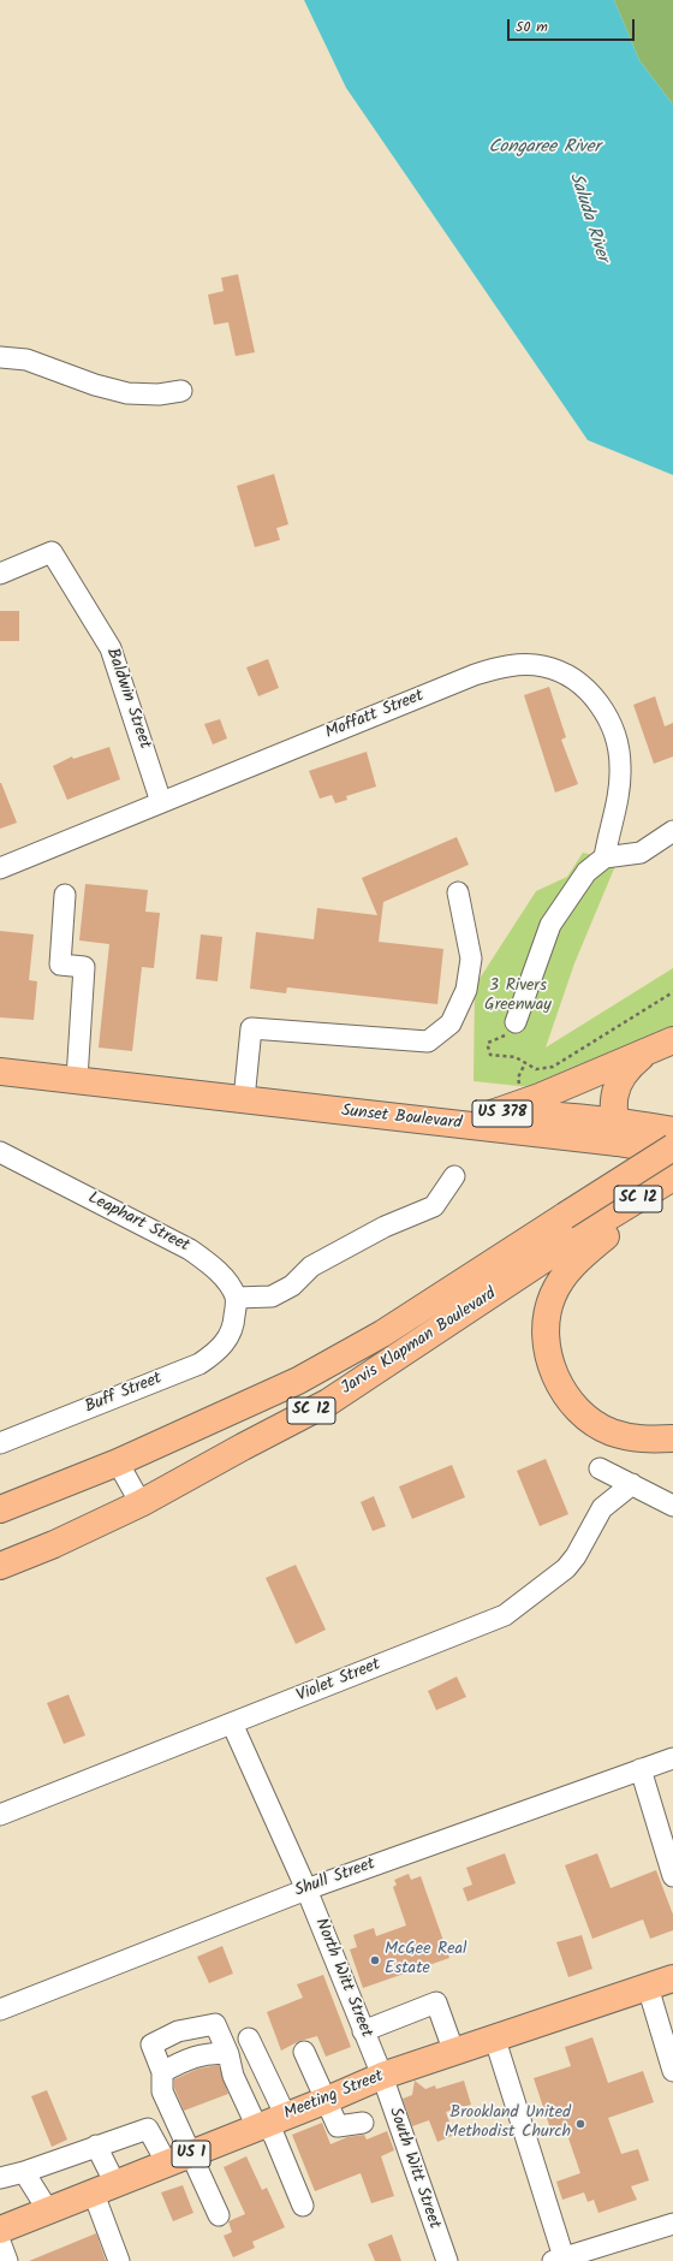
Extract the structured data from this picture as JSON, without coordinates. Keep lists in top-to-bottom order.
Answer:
{
  "streets": {
    "main road": [
      "US 378",
      "Sunset Boulevard",
      "SC 12",
      "Jarvis Klapman Boulevard",
      "Meeting Street",
      "US 1"
    ],
    "street": [
      "Baldwin Street",
      "Moffatt Street",
      "Leaphart Street",
      "Buff Street",
      "Violet Street",
      "Shull Street",
      "North Witt Street",
      "South Witt Street"
    ]
  },
  "crossings": [
    ["Baldwin Street", "Moffatt Street"],
    ["Leaphart Street", "Buff Street"],
    ["Violet Street", "North Witt Street"],
    ["Shull Street", "North Witt Street"],
    ["North Witt Street", "Meeting Street"],
    ["North Witt Street", "South Witt Street"],
    ["Meeting Street", "South Witt Street"]
  ],
  "water": ["Congaree River", "Saluda River"],
  "parks": ["3 Rivers Greenway"],
  "places": ["McGee Real Estate", "Brookland United Methodist Church"],
  "scale_bar": "50 m"
}
